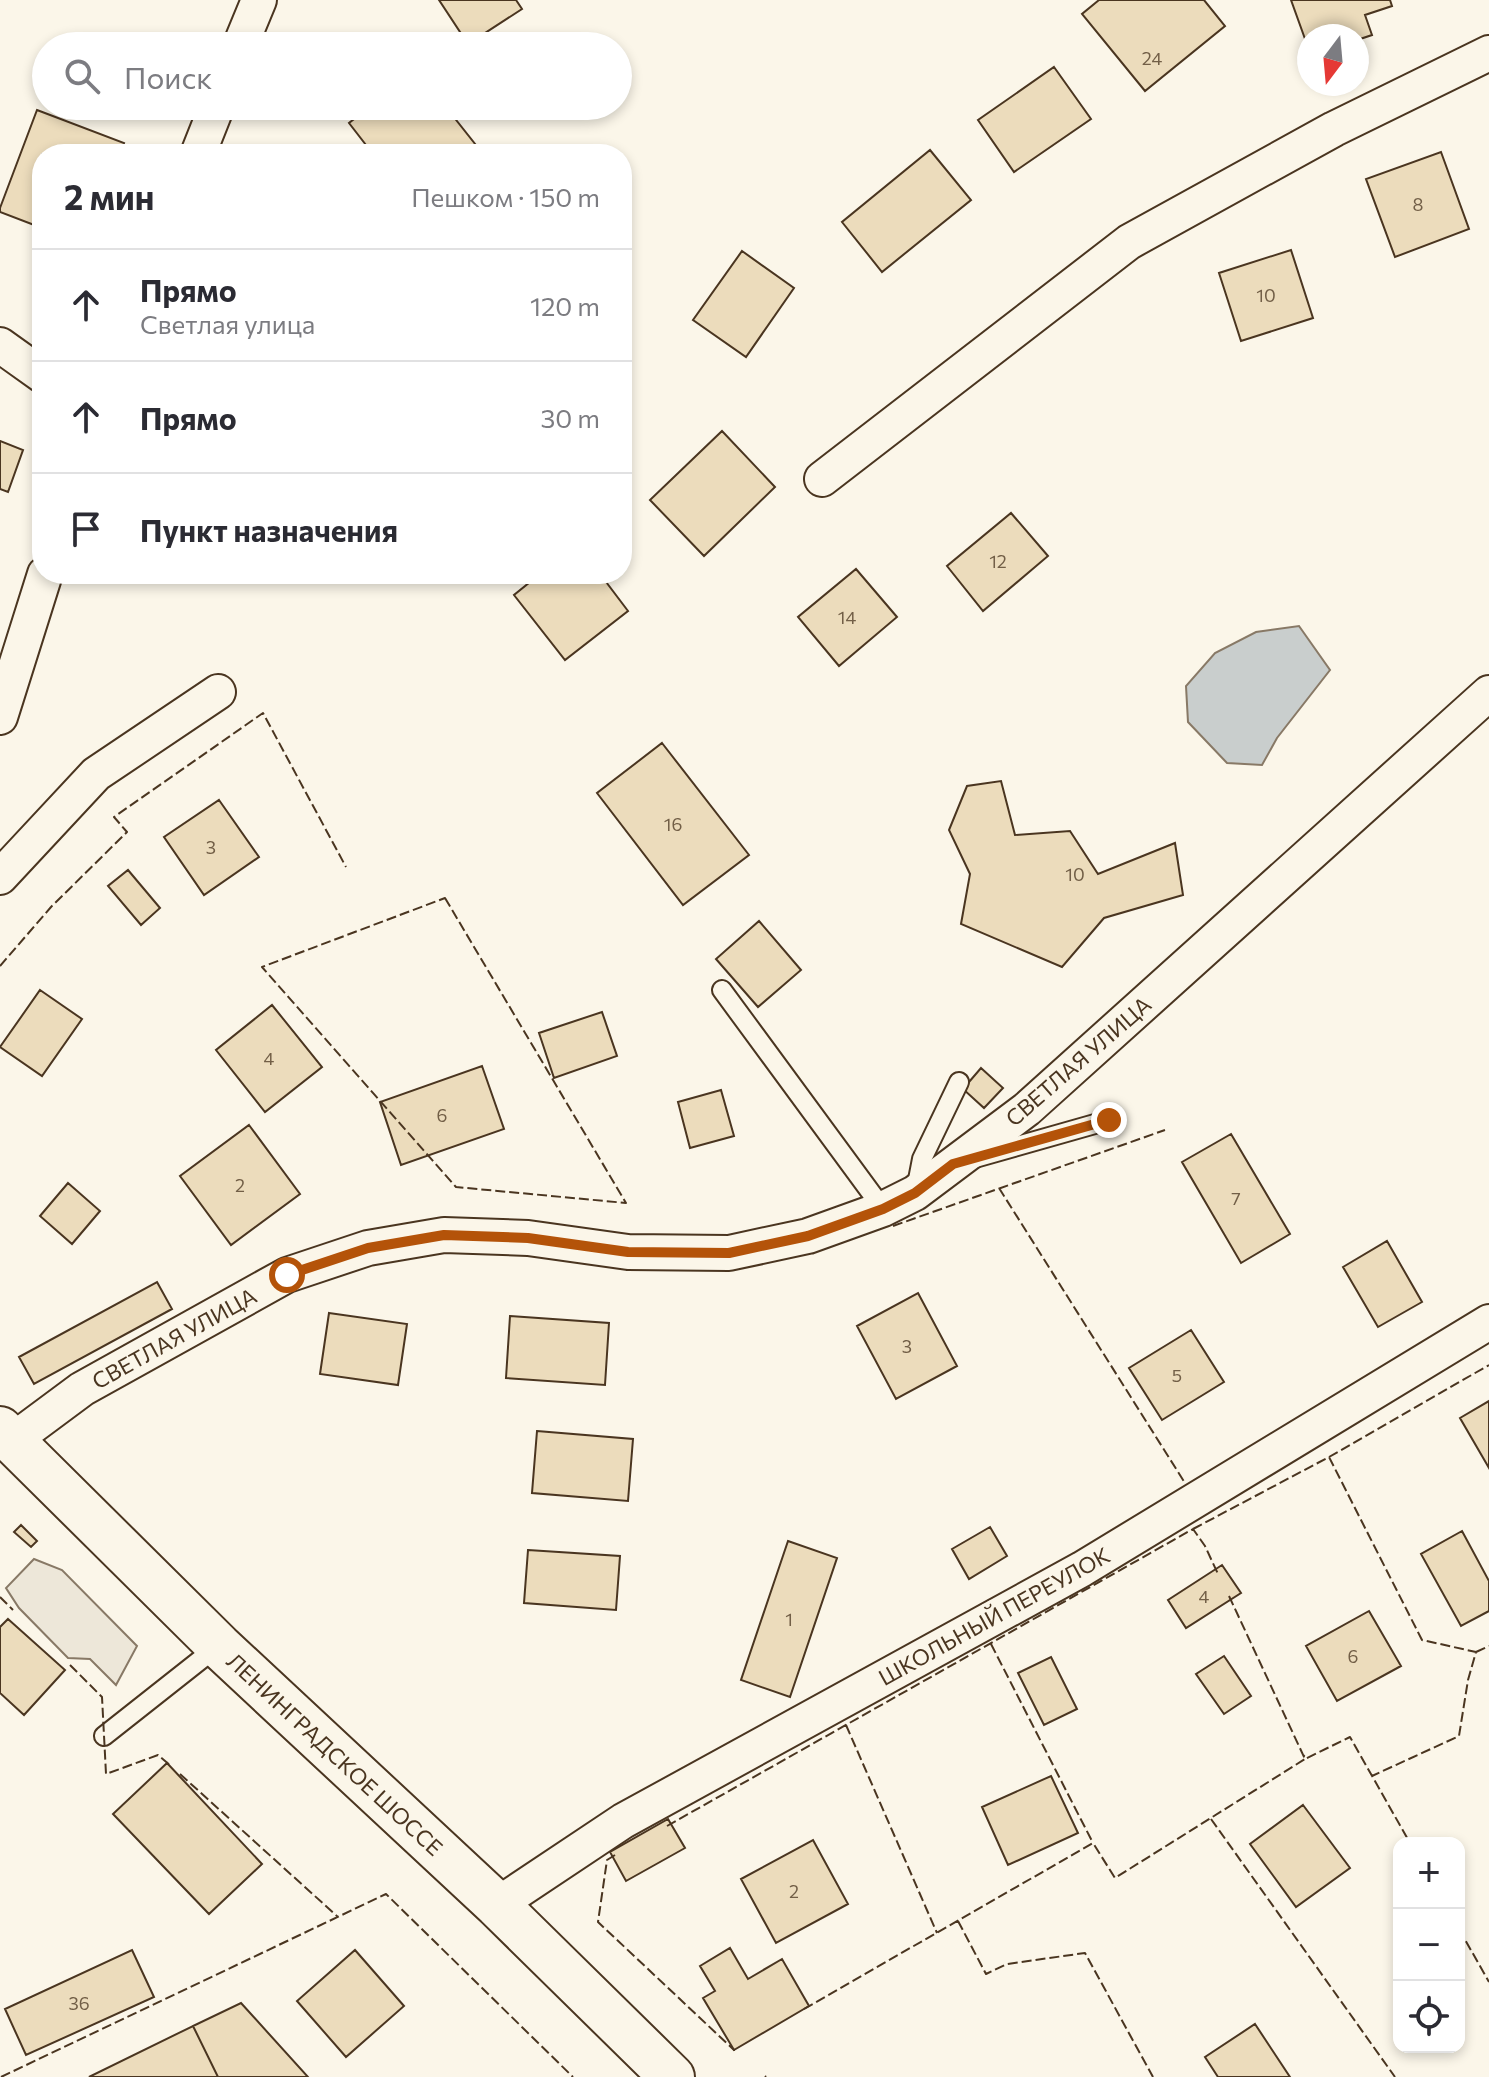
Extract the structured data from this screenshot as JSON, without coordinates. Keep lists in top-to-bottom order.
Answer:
{
  "streets": {
    "main road": ["ЛЕНИНГРАДСКОЕ ШОССЕ"],
    "street": ["СВЕТЛАЯ УЛИЦА", "ШКОЛЬНЫЙ ПЕРЕУЛОК"]
  },
  "crossings": [
    ["СВЕТЛАЯ УЛИЦА", "ЛЕНИНГРАДСКОЕ ШОССЕ"],
    ["ШКОЛЬНЫЙ ПЕРЕУЛОК", "ЛЕНИНГРАДСКОЕ ШОССЕ"]
  ],
  "house_numbers": [
    "24",
    "8",
    "10",
    "12",
    "14",
    "16",
    "3",
    "10",
    "4",
    "6",
    "2",
    "7",
    "3",
    "5",
    "4",
    "1",
    "6",
    "2",
    "36"
  ],
  "north": "bottom",
  "page": {
    "search": "Поиск",
    "heading": ["2 мин", "Пешком · 150 m"],
    "list": [
      ["Прямо", "Светлая улица", "120 m"],
      ["Прямо", "30 m"],
      "Пункт назначения"
    ],
    "map_buttons": ["+", "−"]
  }
}
